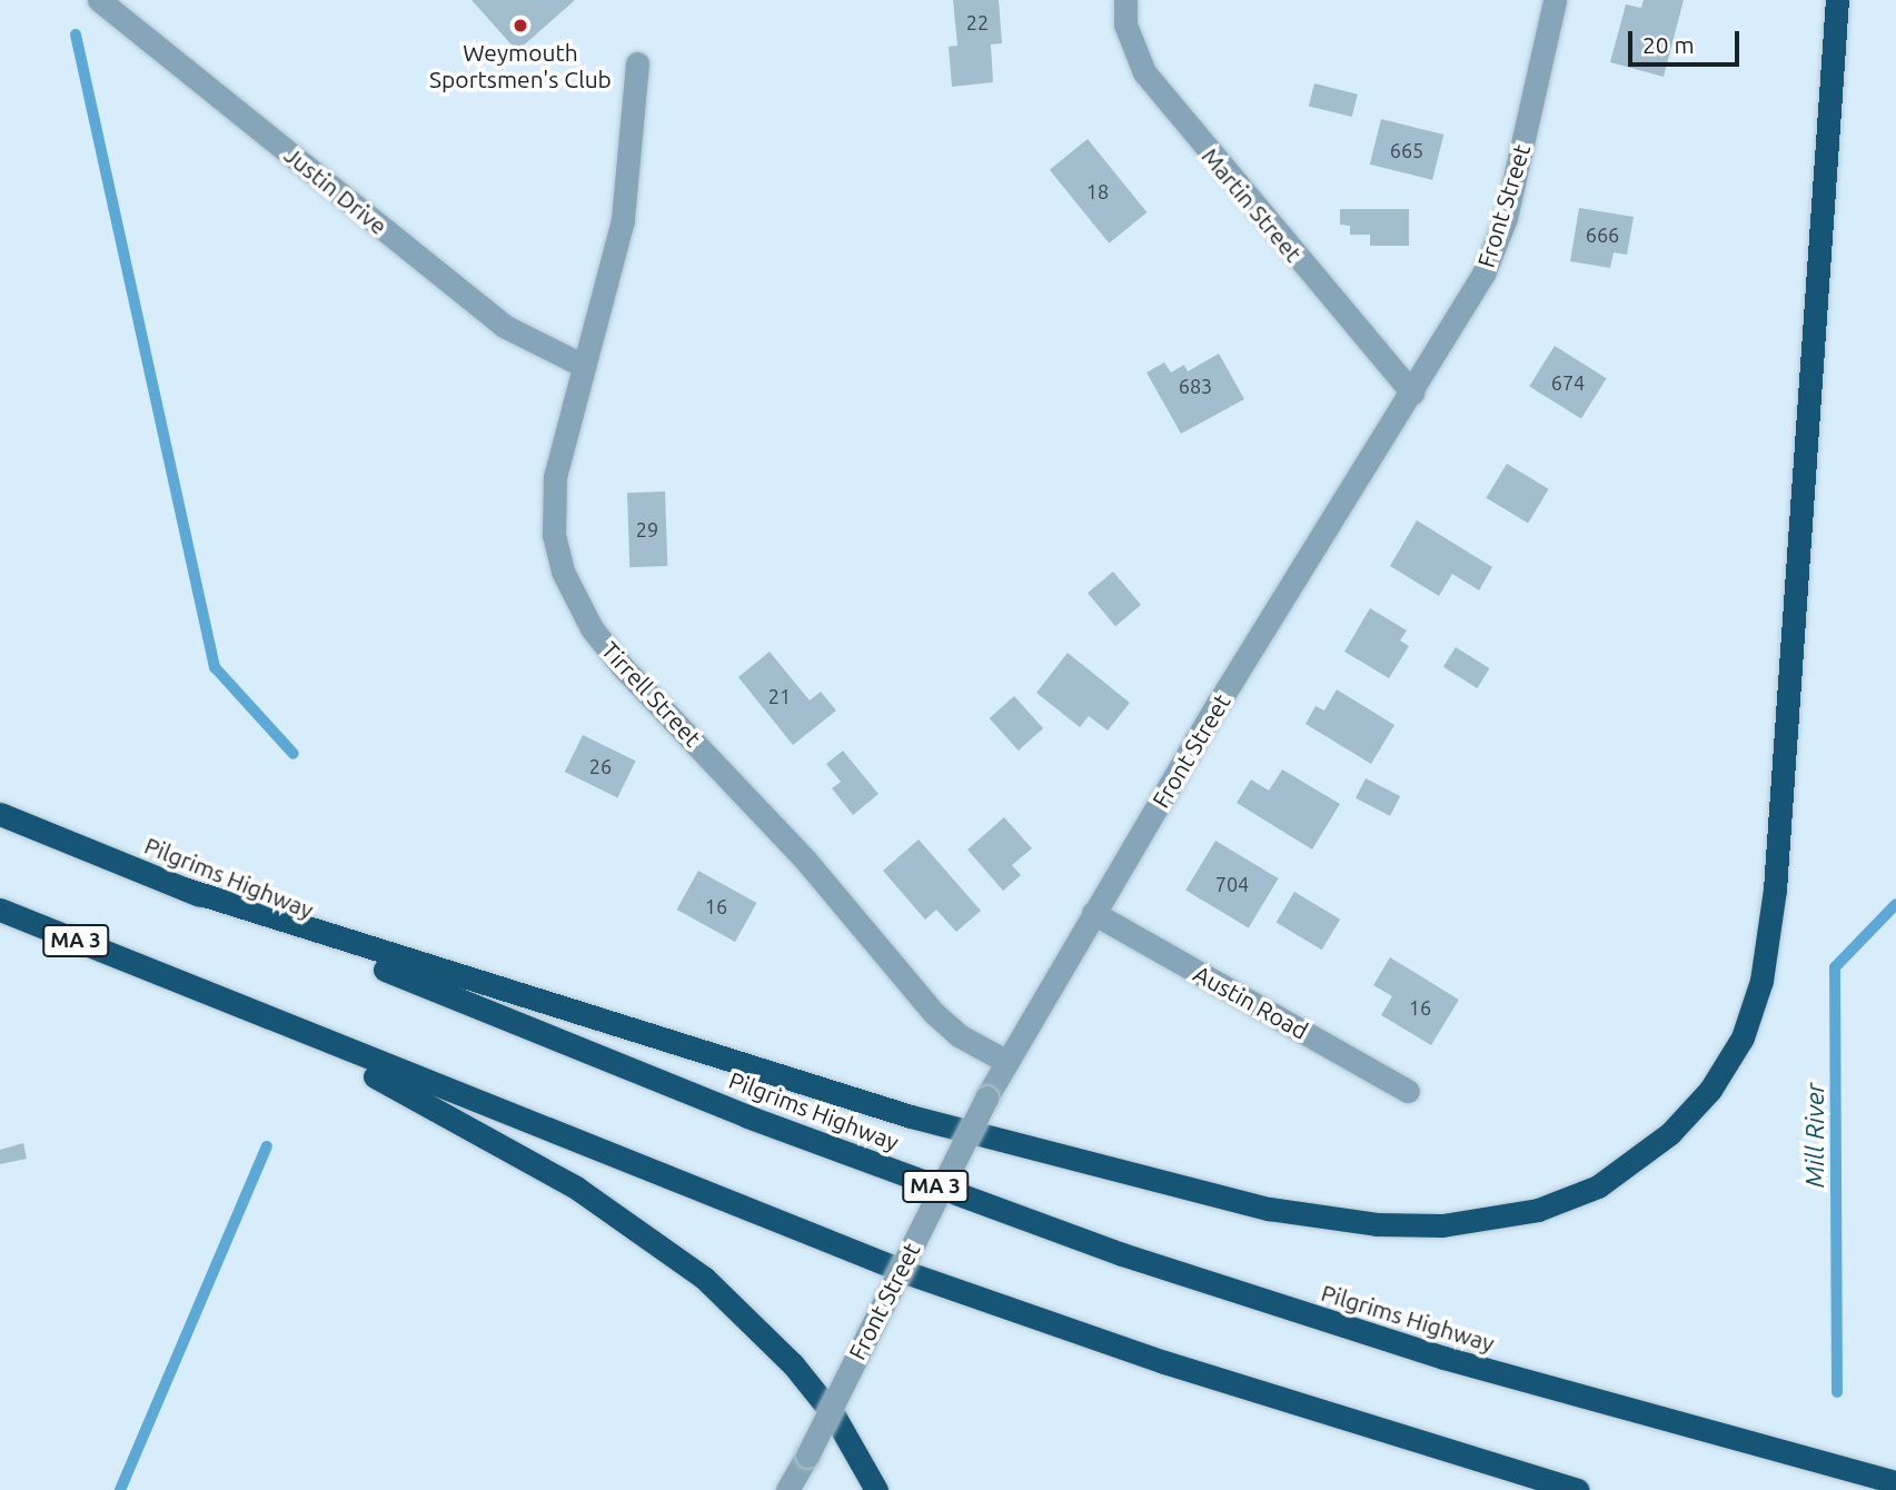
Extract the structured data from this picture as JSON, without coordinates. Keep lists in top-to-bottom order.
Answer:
{
  "streets": {
    "highway": ["Pilgrims Highway", "MA 3"],
    "street": [
      "Justin Drive",
      "Martin Street",
      "Front Street",
      "Tirrell Street",
      "Austin Road"
    ]
  },
  "crossings": [
    ["Justin Drive", "Tirrell Street"],
    ["Martin Street", "Front Street"],
    ["Front Street", "Tirrell Street"],
    ["Front Street", "Austin Road"]
  ],
  "water": ["Mill River"],
  "places": ["Weymouth Sportsmen's Club"],
  "house_numbers": [
    "22",
    "665",
    "18",
    "666",
    "674",
    "683",
    "29",
    "21",
    "26",
    "704",
    "16",
    "16"
  ],
  "scale_bar": "20 m"
}
